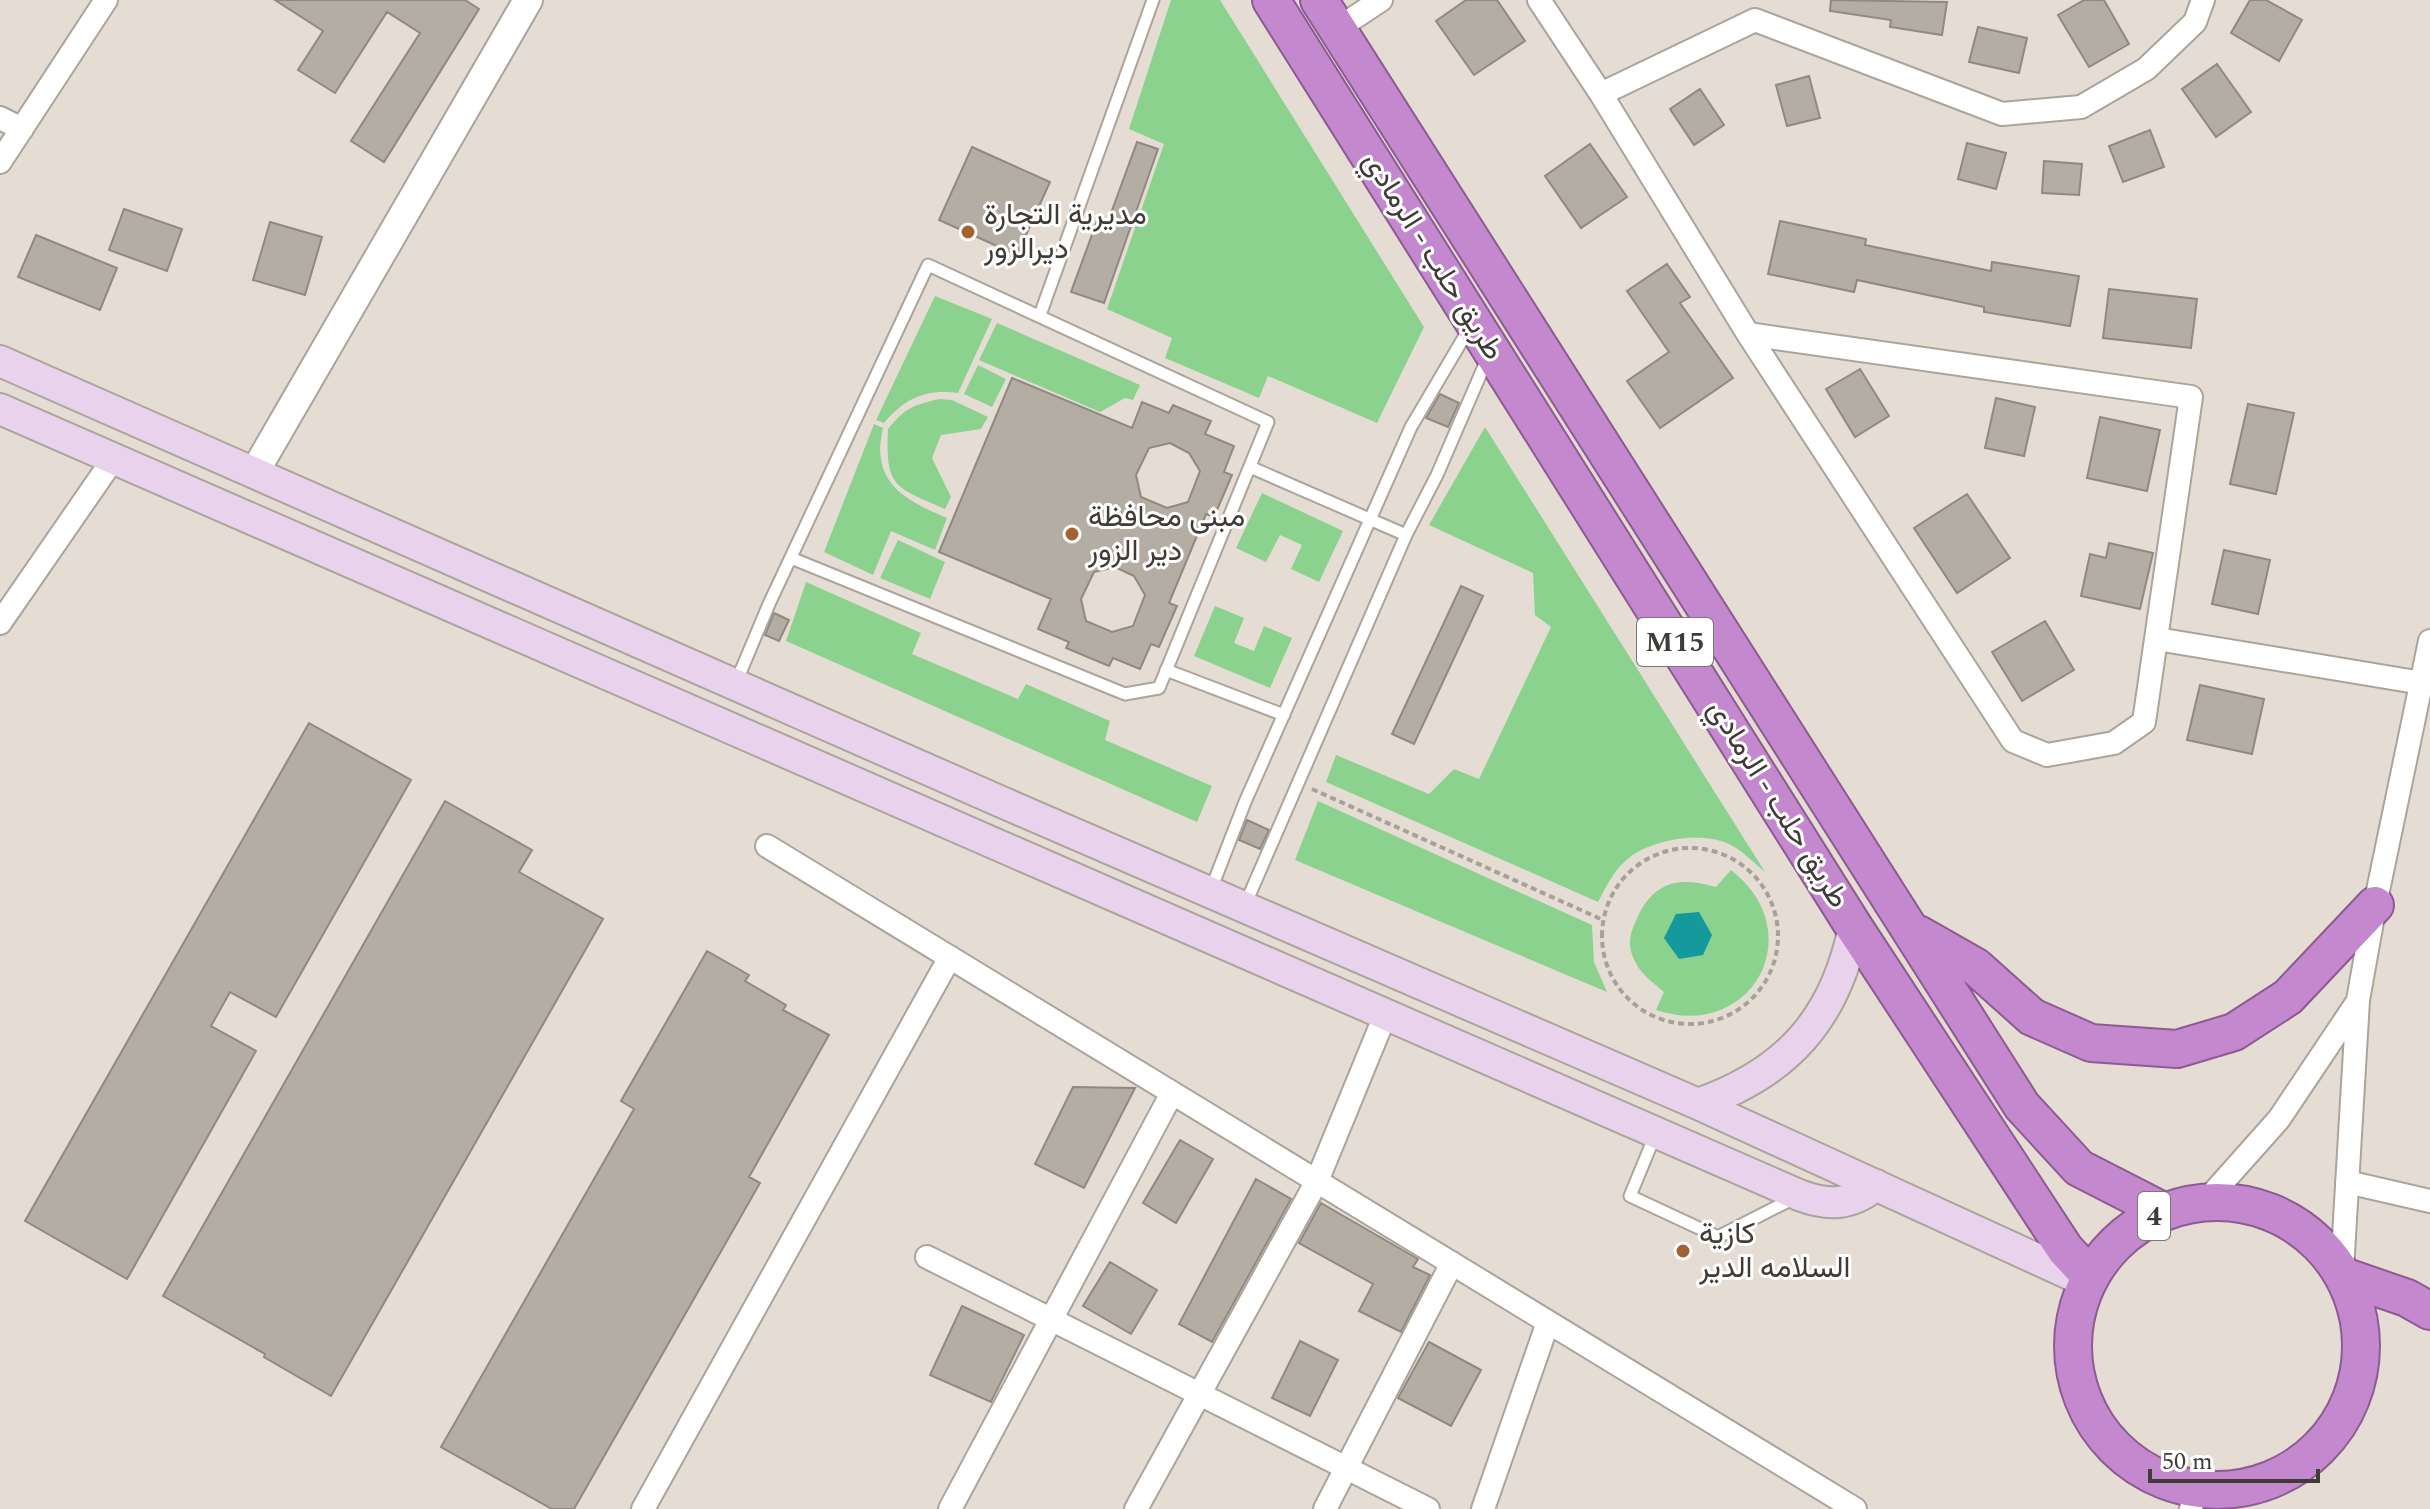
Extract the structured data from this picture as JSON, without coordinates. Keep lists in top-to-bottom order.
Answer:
{
  "streets": {
    "highway": ["طريق حلب - الرمادي", "M15", "4"]
  },
  "crossings": [
    ["طريق حلب - الرمادي", "4"]
  ],
  "places": ["مديرية التجارة ديرالزور", "مبنى محافظة دير الزور", "كازية السلامه الدير"],
  "scale_bar": "50 m"
}
